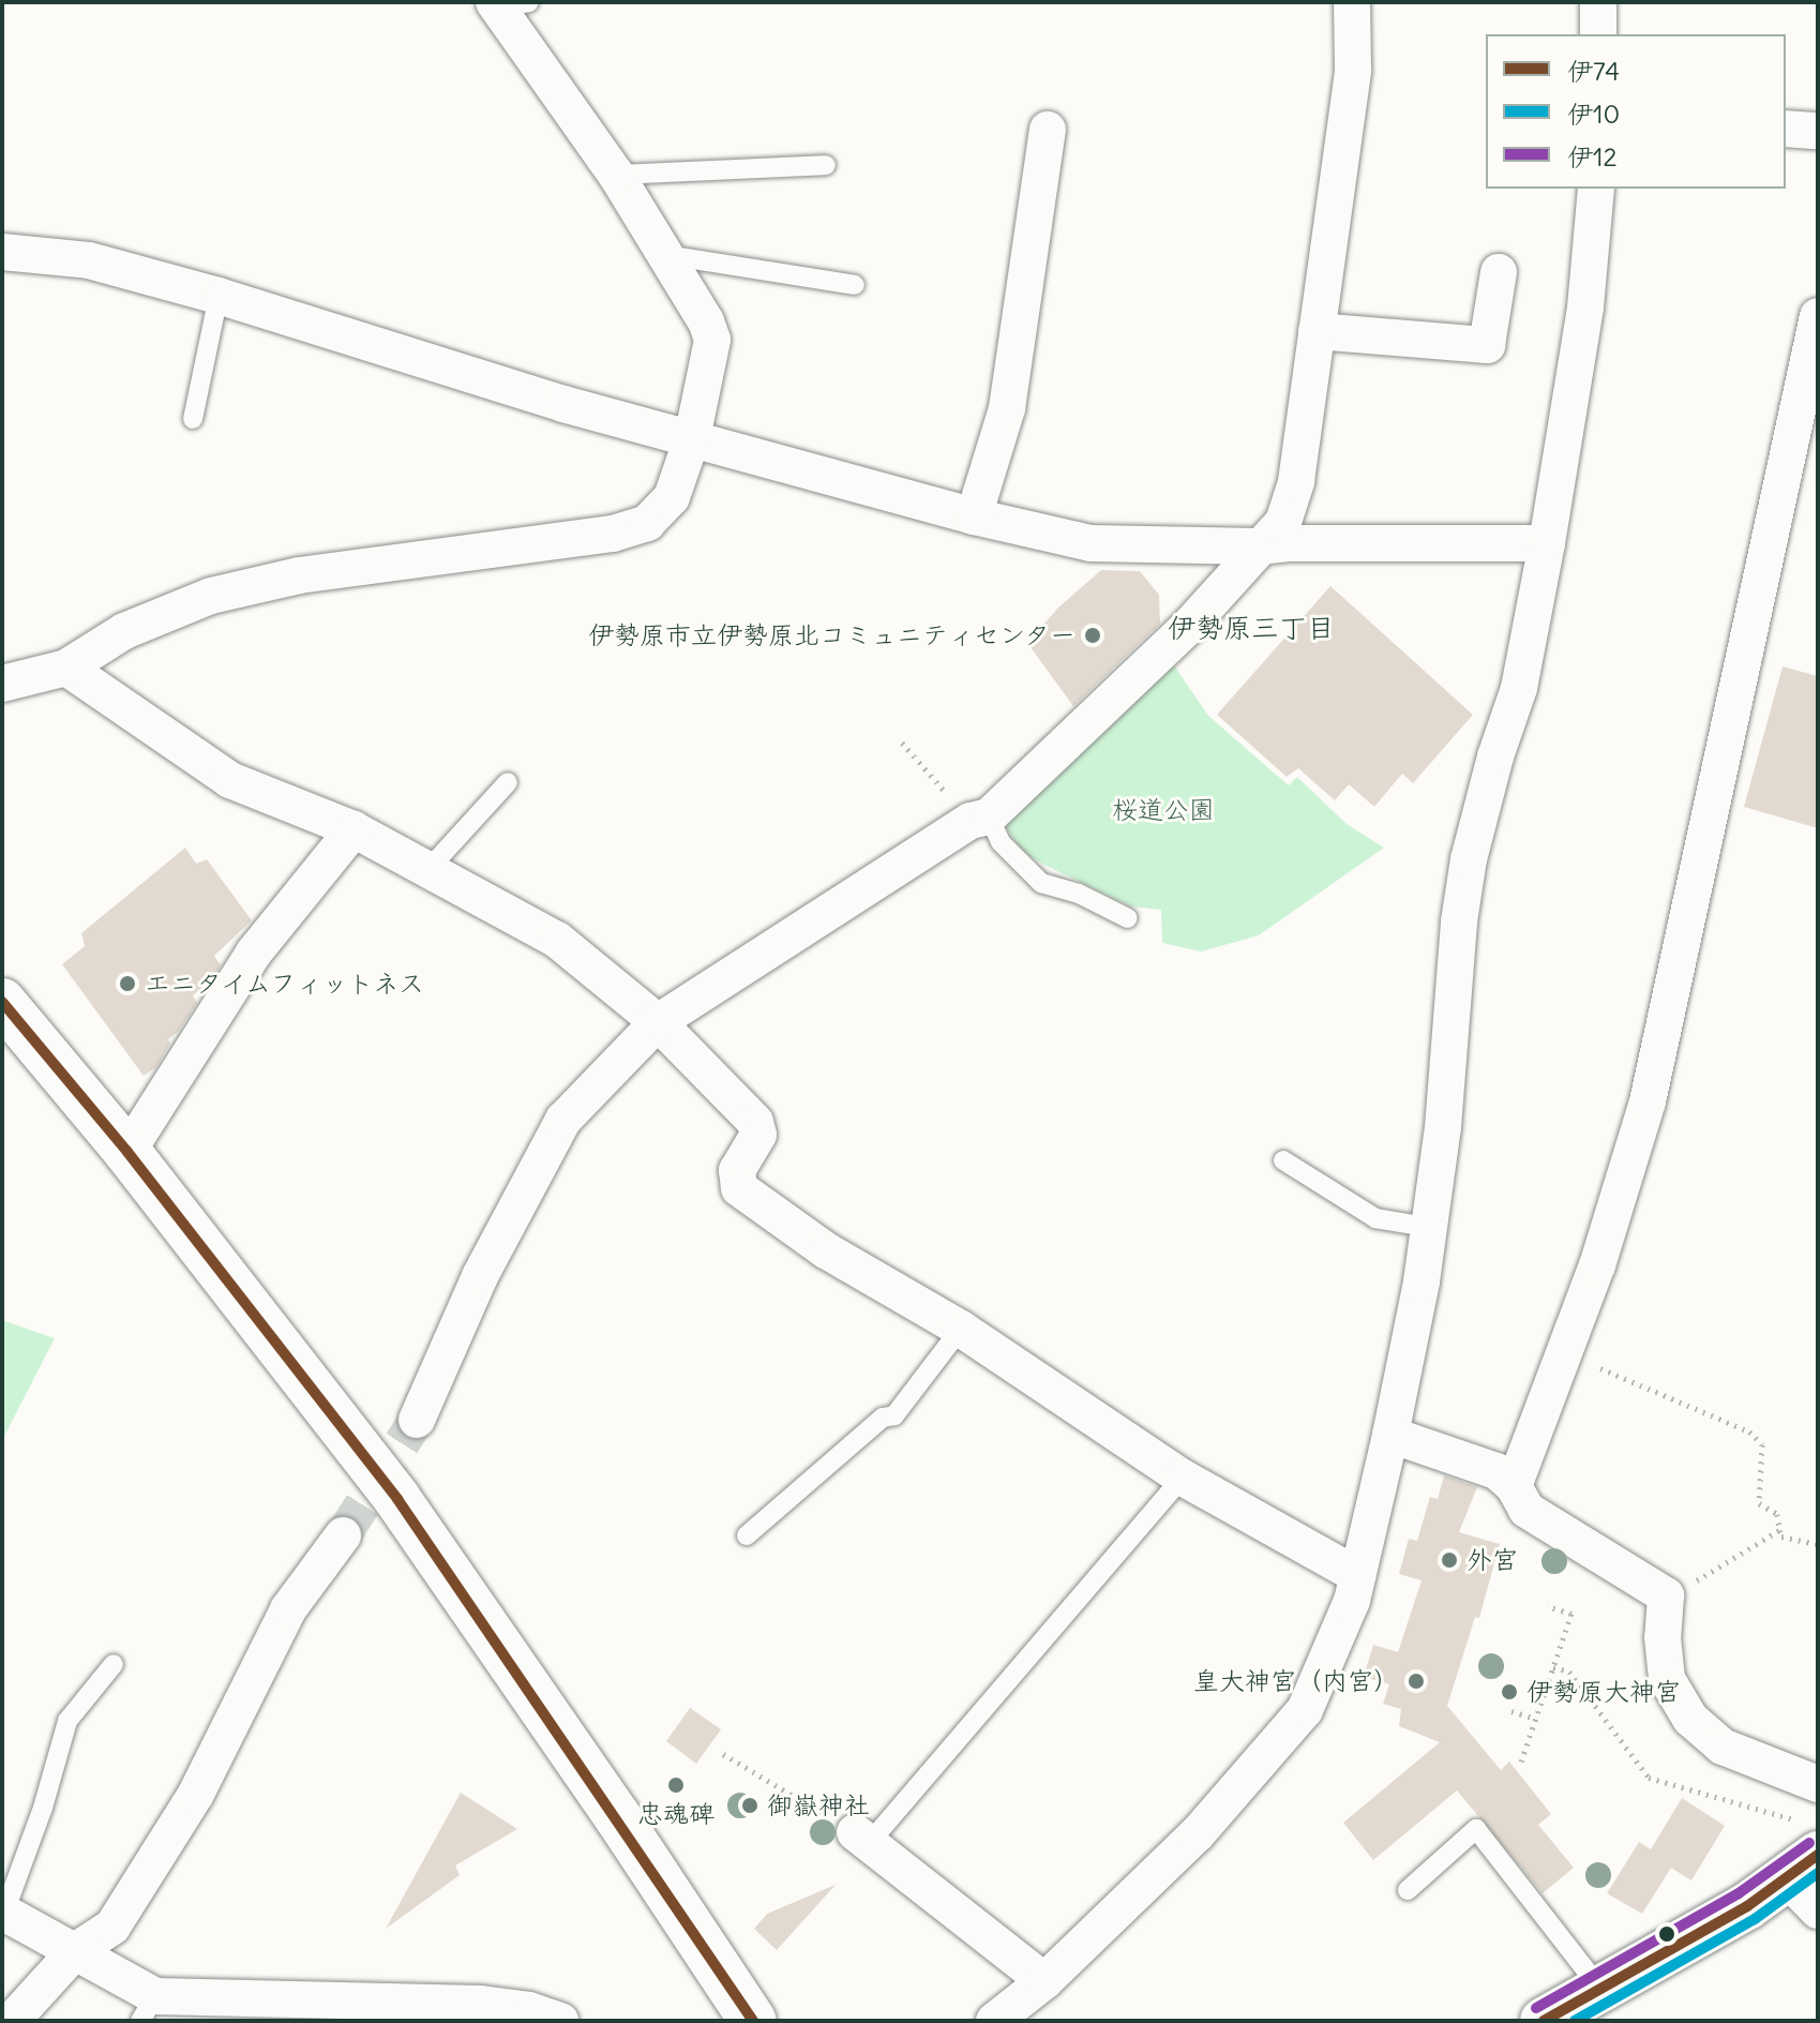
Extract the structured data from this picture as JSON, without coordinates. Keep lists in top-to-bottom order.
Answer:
{
  "districts": ["伊勢原三丁目"],
  "parks": ["桜道公園"],
  "places": [
    "伊勢原市立伊勢原北コミュニティセンター",
    "エニタイムフィットネス",
    "外宮",
    "皇大神宮（内宮）",
    "伊勢原大神宮",
    "忠魂碑",
    "御嶽神社"
  ],
  "lines": ["transit line 伊74", "transit line 伊12", "transit line 伊10"],
  "legend": ["伊74", "伊10", "伊12"]
}
